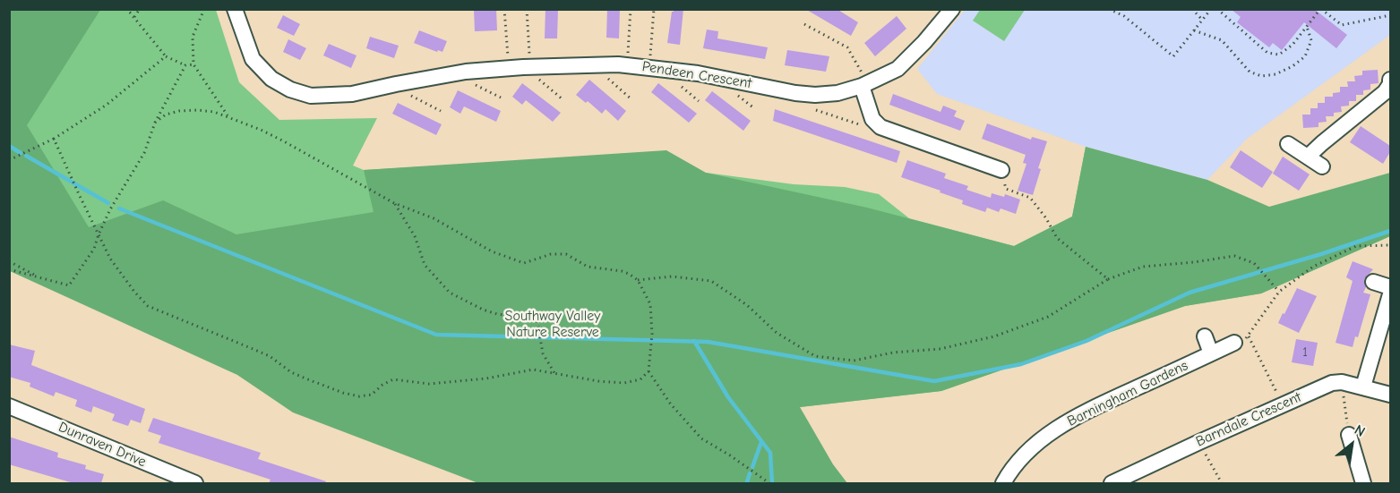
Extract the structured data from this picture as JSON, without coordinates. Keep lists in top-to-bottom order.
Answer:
{
  "streets": {
    "street": [
      "Pendeen Crescent",
      "Barningham Gardens",
      "Barndale Crescent",
      "Dunraven Drive"
    ]
  },
  "parks": ["Southway Valley Nature Reserve"],
  "house_numbers": ["1"],
  "north": "top right"
}
